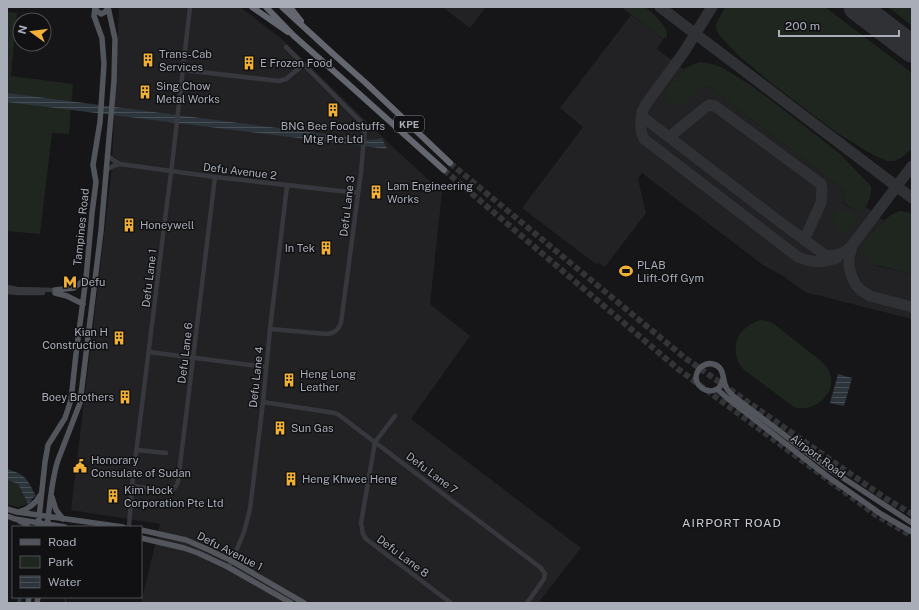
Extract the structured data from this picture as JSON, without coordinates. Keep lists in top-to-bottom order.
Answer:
{
  "streets": {
    "highway": ["KPE"],
    "main road": ["Tampines Road", "Airport Road", "Defu Avenue 1"],
    "street": [
      "Defu Avenue 2",
      "Defu Lane 3",
      "Defu Lane 1",
      "Defu Lane 6",
      "Defu Lane 4",
      "Defu Lane 7",
      "Defu Lane 8"
    ]
  },
  "crossings": [
    ["Defu Avenue 2", "Defu Lane 3"],
    ["Defu Avenue 2", "Tampines Road"],
    ["Defu Avenue 2", "Defu Lane 1"],
    ["Defu Avenue 2", "Defu Lane 6"],
    ["Defu Avenue 2", "Defu Lane 4"],
    ["Defu Lane 3", "Defu Lane 4"],
    ["Defu Lane 1", "Defu Lane 6"],
    ["Defu Lane 4", "Defu Lane 7"],
    ["Defu Lane 4", "Defu Avenue 1"],
    ["Defu Lane 7", "Defu Lane 8"]
  ],
  "districts": ["AIRPORT ROAD"],
  "places": {
    "building": [
      "Trans-Cab Services",
      "E Frozen Food",
      "Sing Chow Metal Works",
      "BNG Bee Foodstuffs Mtg Pte Ltd",
      "Lam Engineering Works",
      "Honeywell",
      "In Tek",
      "Kian H Construction",
      "Heng Long Leather",
      "Boey Brothers",
      "Sun Gas",
      "Heng Khwee Heng",
      "Kim Hock Corporation Pte Ltd"
    ],
    "sports": ["PLAB LIift-Off Gym"],
    "metro station": ["Defu"],
    "public building": ["Honorary Consulate of Sudan"]
  },
  "legend": ["Road", "Park", "Water"],
  "scale_bar": "200 m",
  "north": "left"
}
